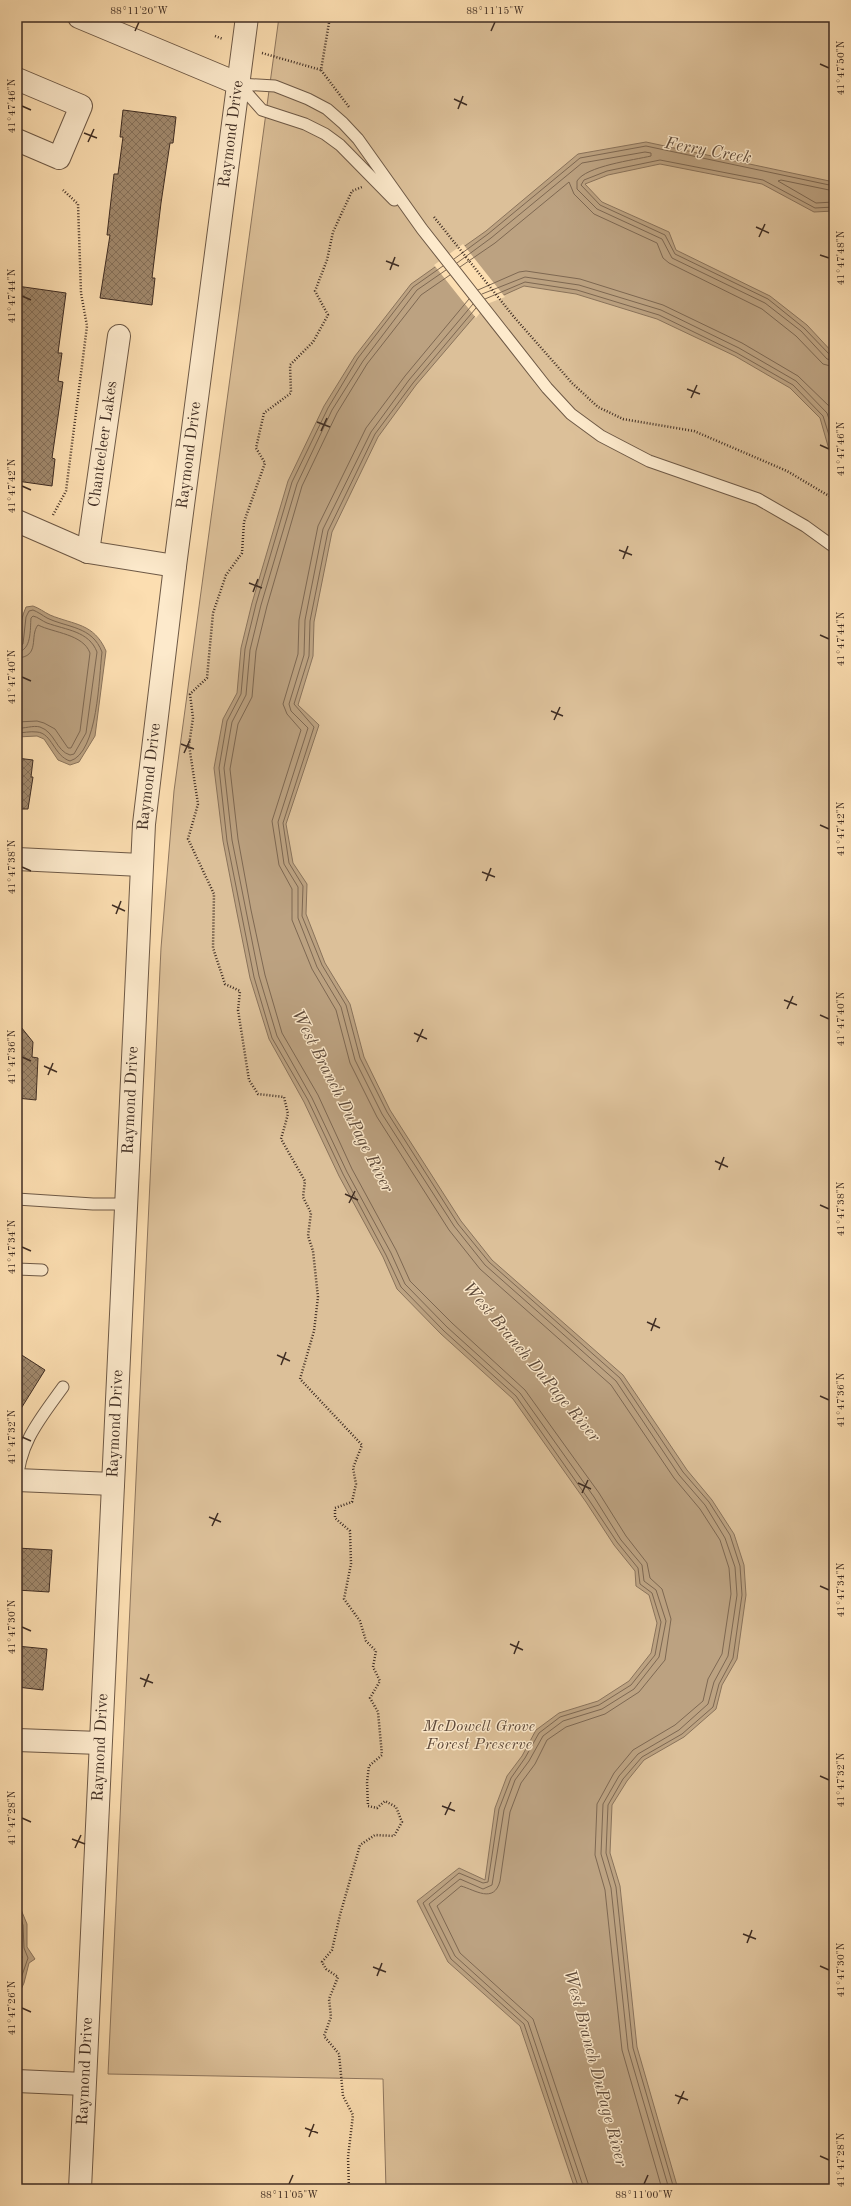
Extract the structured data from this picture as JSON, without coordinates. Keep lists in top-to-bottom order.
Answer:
{
  "streets": {
    "street": ["Raymond Drive", "Chantecleer Lakes"]
  },
  "water": ["Ferry Creek", "West Branch DuPage River"],
  "parks": ["McDowell Grove Forest Preserve"],
  "coordinates": [
    "88°11'20\"W",
    "88°11'15\"W",
    "41°47'50\"N",
    "41°47'46\"N",
    "41°47'48\"N",
    "41°47'44\"N",
    "41°47'42\"N",
    "41°47'40\"N",
    "41°47'38\"N",
    "41°47'36\"N",
    "41°47'34\"N",
    "41°47'32\"N",
    "41°47'30\"N",
    "41°47'28\"N",
    "41°47'26\"N",
    "88°11'05\"W",
    "88°11'00\"W"
  ]
}
